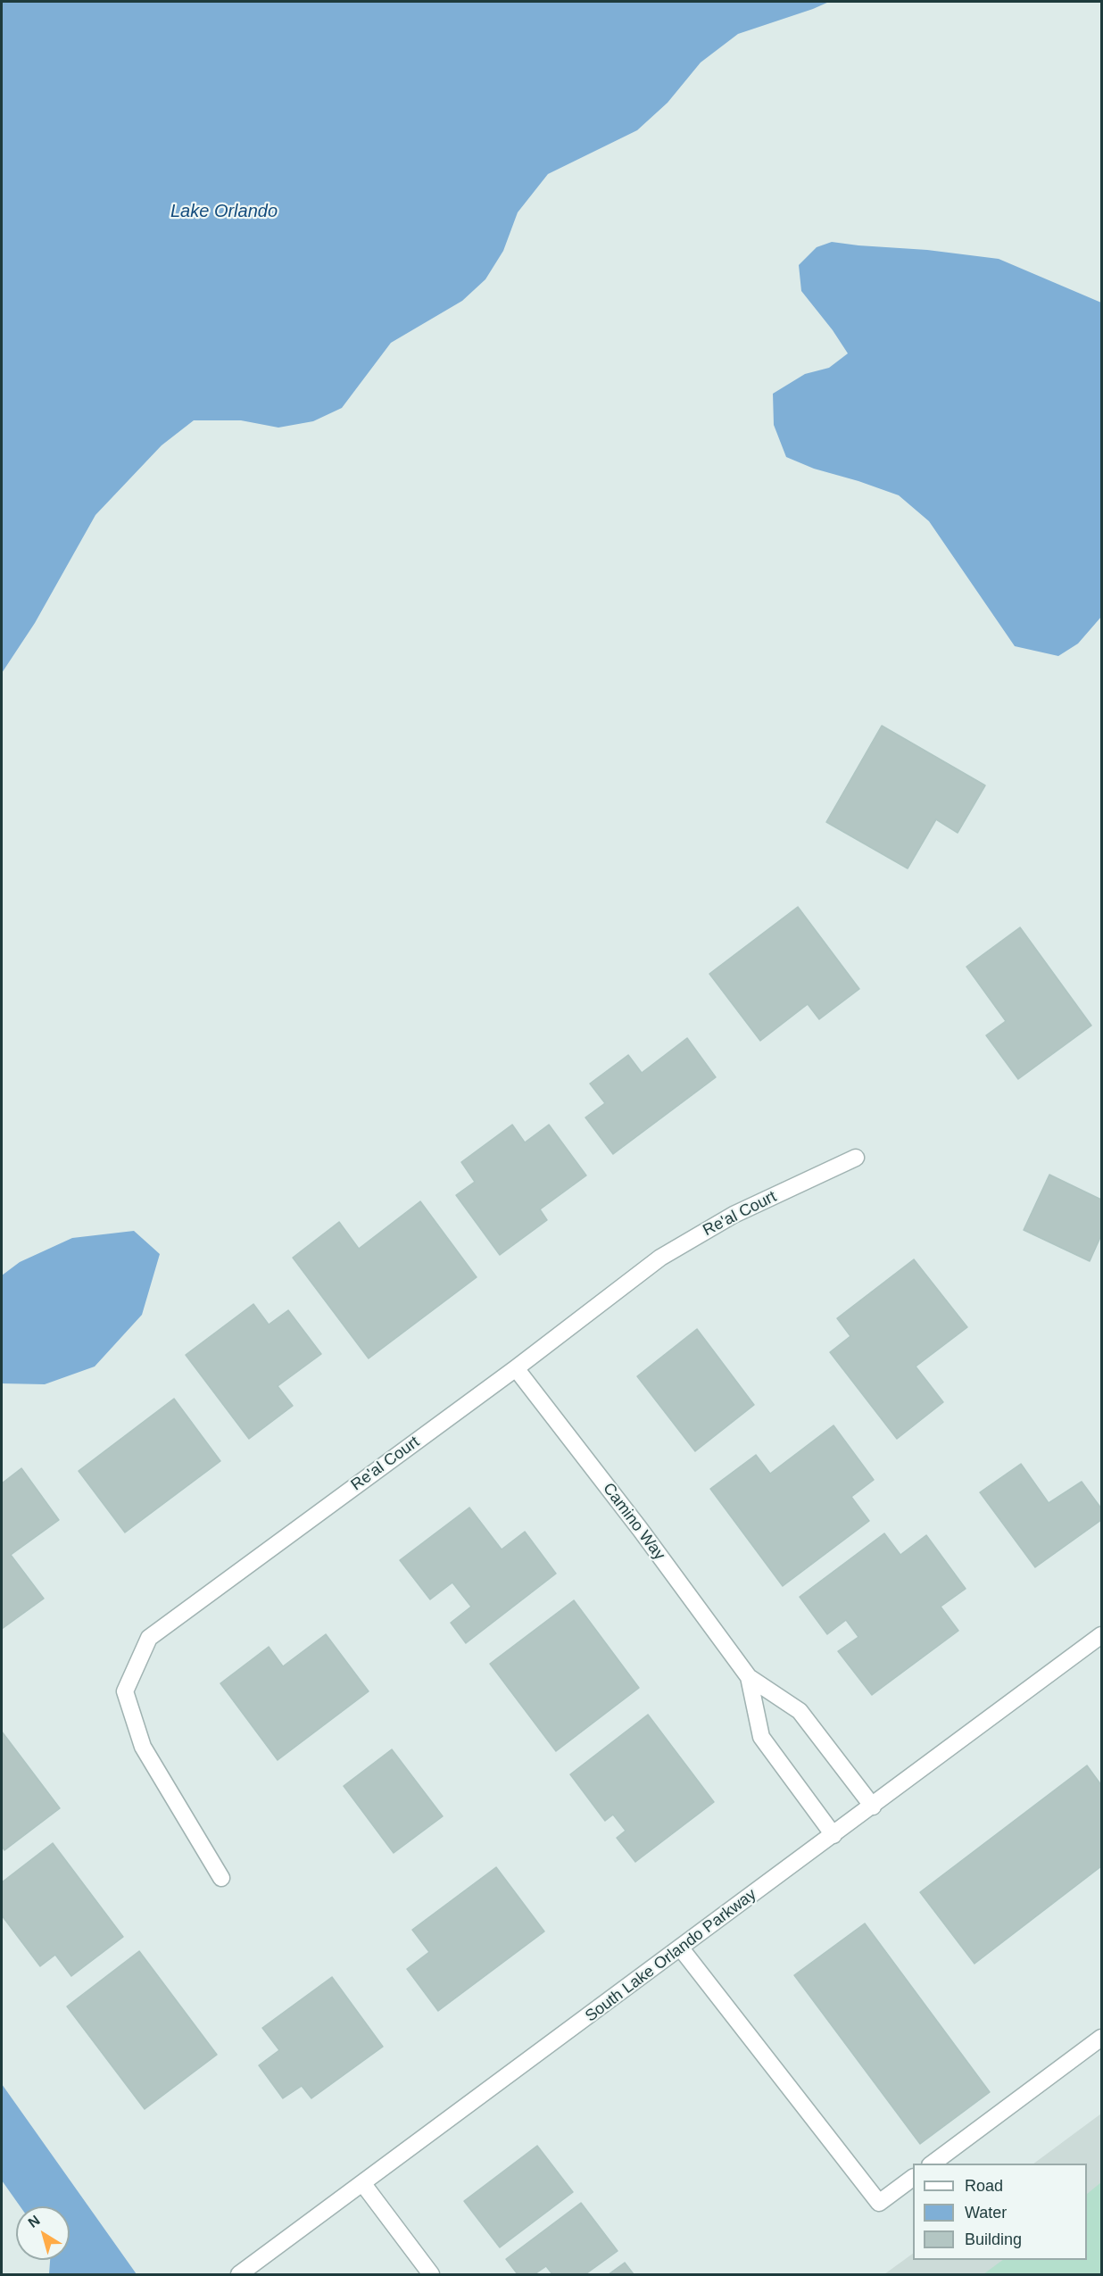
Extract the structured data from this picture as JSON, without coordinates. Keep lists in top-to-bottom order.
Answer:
{
  "streets": {
    "street": ["Re'al Court", "Camino Way", "South Lake Orlando Parkway"]
  },
  "crossings": [
    ["Re'al Court", "Camino Way"],
    ["Camino Way", "South Lake Orlando Parkway"]
  ],
  "water": ["Lake Orlando"],
  "legend": ["Road", "Water", "Building"],
  "north": "top left"
}
